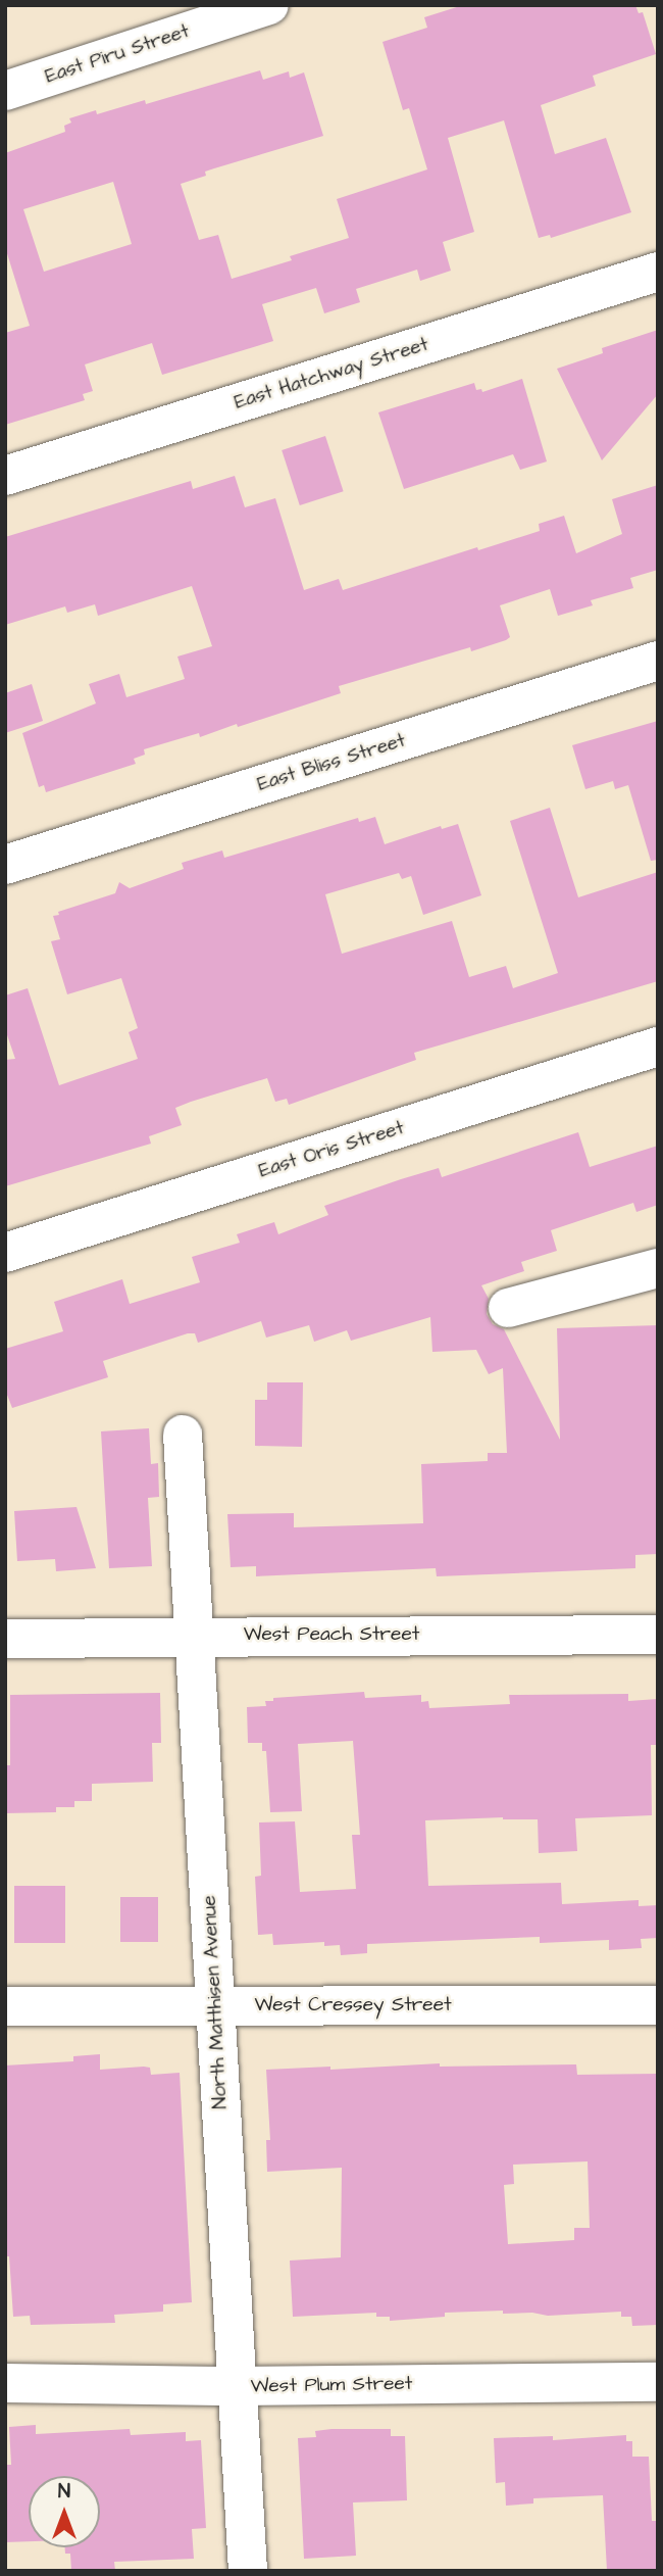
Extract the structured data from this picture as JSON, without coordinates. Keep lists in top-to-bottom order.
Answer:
{
  "streets": {
    "street": [
      "East Piru Street",
      "East Hatchway Street",
      "East Bliss Street",
      "East Oris Street",
      "West Peach Street",
      "North Matthisen Avenue",
      "West Cressey Street",
      "West Plum Street"
    ]
  },
  "crossings": [
    ["West Peach Street", "North Matthisen Avenue"],
    ["North Matthisen Avenue", "West Cressey Street"],
    ["North Matthisen Avenue", "West Plum Street"]
  ],
  "north": "top"
}
